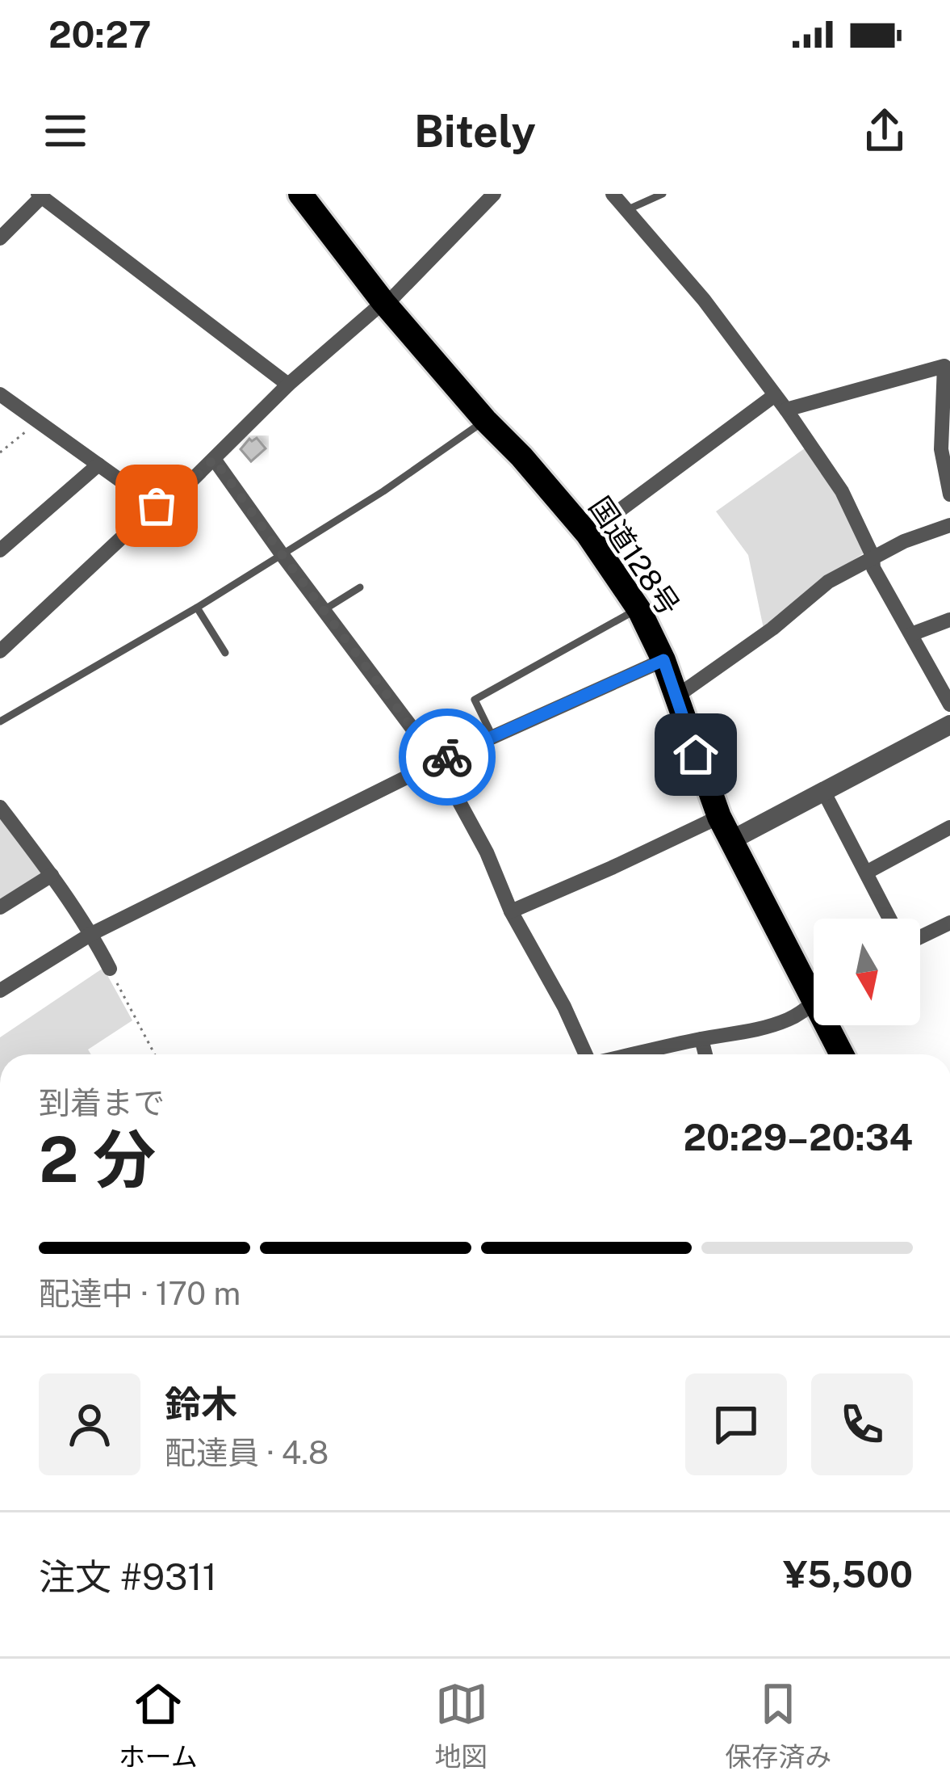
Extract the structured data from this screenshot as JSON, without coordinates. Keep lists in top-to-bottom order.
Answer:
{
  "streets": {
    "highway": ["国道128号"]
  },
  "north": "bottom",
  "page": {
    "status": "20:27",
    "header": "Bitely",
    "heading": ["2 分", "到着まで", "20:29–20:34"],
    "panel": [
      "鈴木",
      "配達員 · 4.8",
      "注文 #9311",
      "¥5,500"
    ],
    "bar": "配達中 · 170 m",
    "tabs": ["ホーム", "地図", "保存済み"]
  }
}
